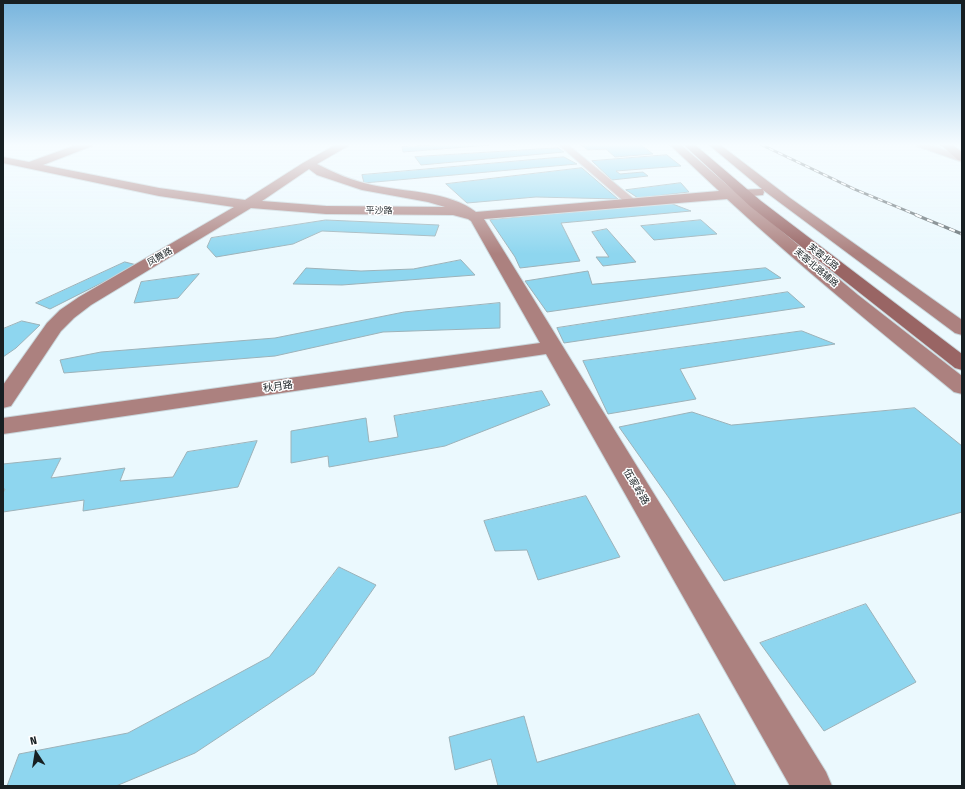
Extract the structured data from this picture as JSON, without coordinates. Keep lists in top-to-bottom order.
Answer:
{
  "streets": {
    "main road": ["芙蓉北路"],
    "street": [
      "平沙路",
      "凤舞路",
      "芙蓉北路辅路",
      "秋月路",
      "伍家岭路"
    ]
  },
  "crossings": [
    ["平沙路", "凤舞路"],
    ["平沙路", "芙蓉北路"],
    ["平沙路", "芙蓉北路辅路"],
    ["平沙路", "伍家岭路"],
    ["芙蓉北路", "芙蓉北路辅路"],
    ["秋月路", "伍家岭路"]
  ],
  "north": "top"
}
